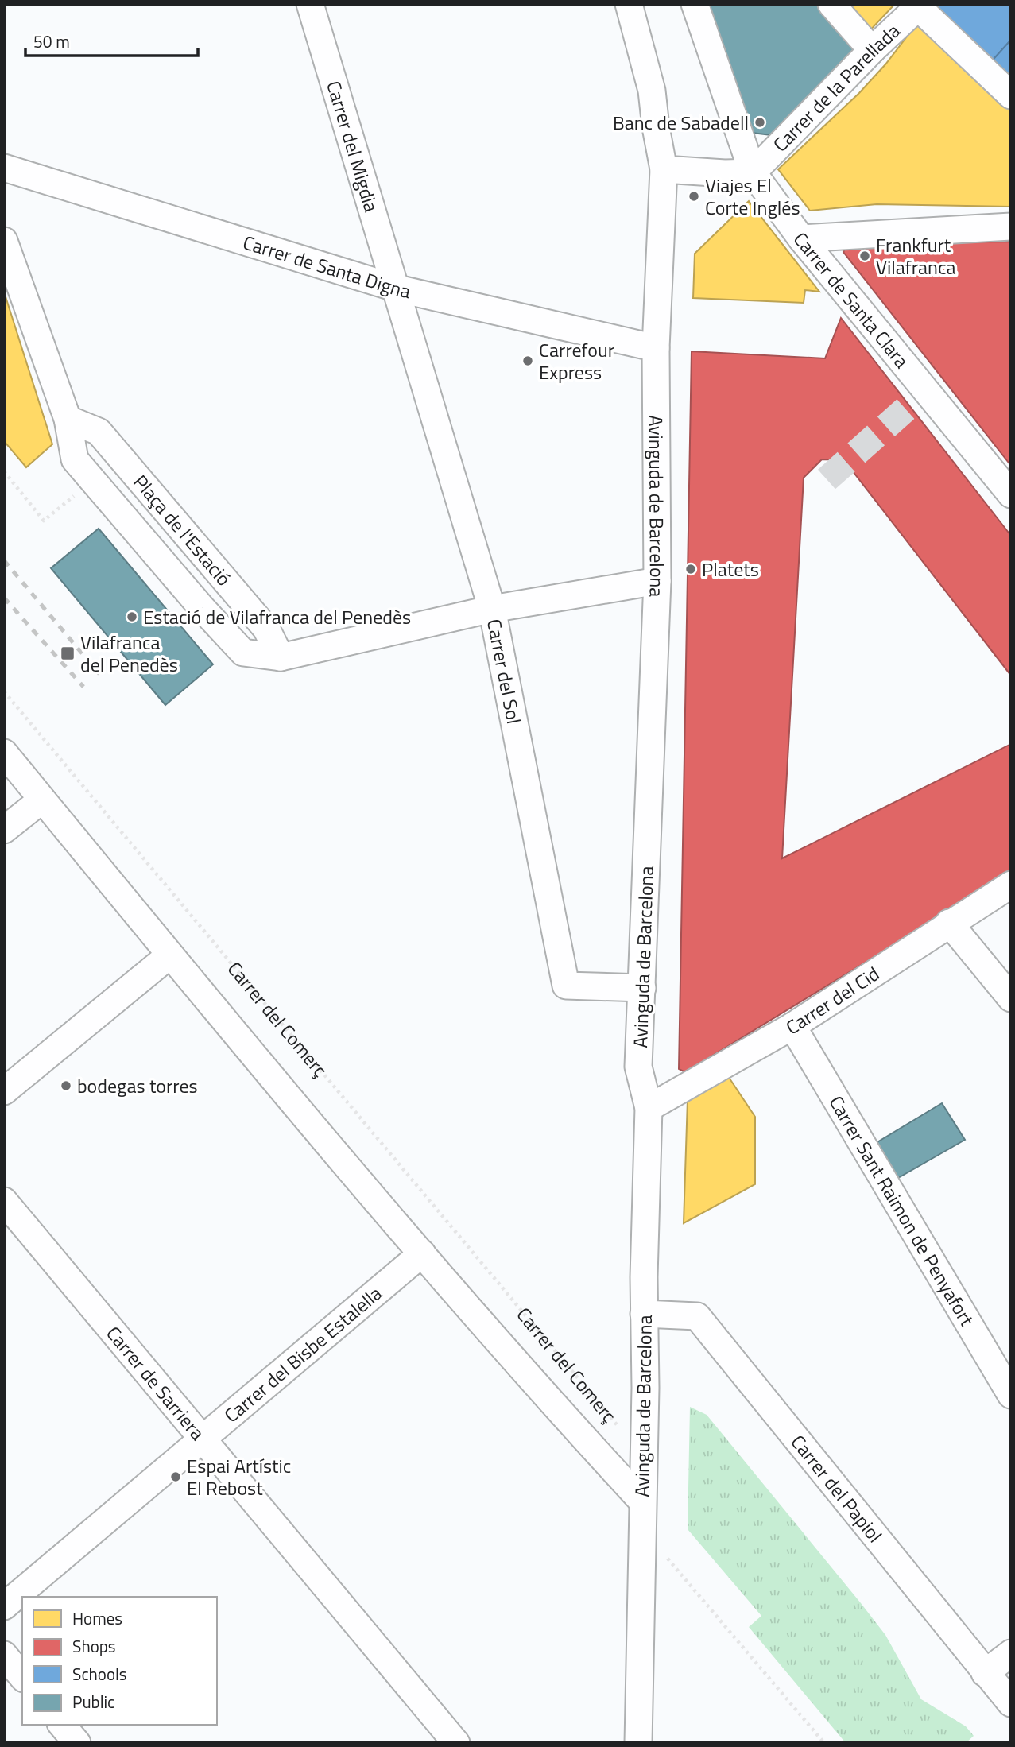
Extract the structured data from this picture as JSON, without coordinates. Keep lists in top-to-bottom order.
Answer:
{
  "streets": {
    "street": [
      "Carrer de la Parellada",
      "Carrer del Migdia",
      "Carrer de Santa Digna",
      "Carrer de Santa Clara",
      "Avinguda de Barcelona",
      "Plaça de l'Estació",
      "Carrer del Sol",
      "Carrer del Cid",
      "Carrer del Comerç",
      "Carrer Sant Raimon de Penyafort",
      "Carrer del Bisbe Estalella",
      "Carrer de Sarriera",
      "Carrer del Papiol"
    ]
  },
  "crossings": [
    ["Carrer de la Parellada", "Carrer de Santa Clara"],
    ["Carrer del Migdia", "Carrer de Santa Digna"],
    ["Carrer del Migdia", "Carrer del Sol"],
    ["Carrer de Santa Digna", "Avinguda de Barcelona"],
    ["Carrer de Santa Digna", "Carrer del Sol"],
    ["Avinguda de Barcelona", "Carrer del Sol"],
    ["Avinguda de Barcelona", "Carrer del Cid"],
    ["Avinguda de Barcelona", "Carrer del Comerç"],
    ["Avinguda de Barcelona", "Carrer del Papiol"],
    ["Carrer del Cid", "Carrer Sant Raimon de Penyafort"],
    ["Carrer del Comerç", "Carrer del Bisbe Estalella"],
    ["Carrer del Bisbe Estalella", "Carrer de Sarriera"]
  ],
  "places": {
    "other": [
      "Banc de Sabadell",
      "Viajes El Corte Inglés",
      "Frankfurt Vilafranca",
      "Carrefour Express",
      "Platets",
      "Estació de Vilafranca del Penedès",
      "bodegas torres",
      "Espai Artístic El Rebost"
    ],
    "transit": ["Vilafranca del Penedès"]
  },
  "legend": [
    "Homes",
    "Shops",
    "Schools",
    "Public"
  ],
  "scale_bar": "50 m"
}
